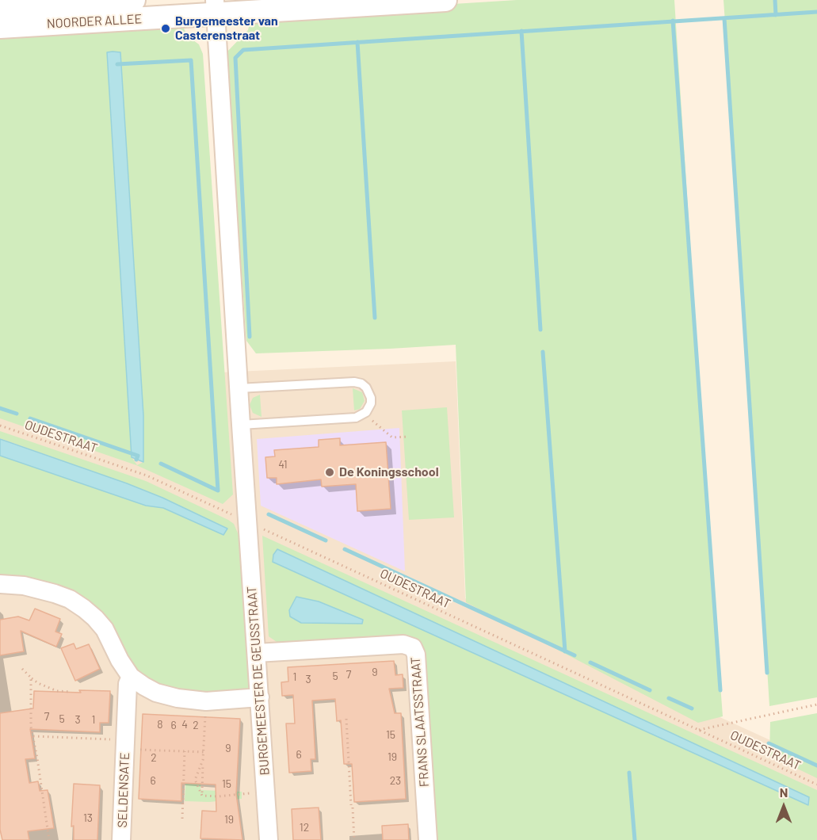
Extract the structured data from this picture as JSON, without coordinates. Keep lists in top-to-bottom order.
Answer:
{
  "streets": {
    "street": [
      "NOORDER ALLEE",
      "BURGEMEESTER DE GEUSSTRAAT",
      "FRANS SLAATSSTRAAT",
      "SELDENSATE"
    ],
    "path": ["OUDESTRAAT"]
  },
  "crossings": [
    ["OUDESTRAAT", "BURGEMEESTER DE GEUSSTRAAT"],
    ["BURGEMEESTER DE GEUSSTRAAT", "FRANS SLAATSSTRAAT"]
  ],
  "places": ["Burgemeester van Casterenstraat", "De Koningsschool"],
  "house_numbers": [
    "41",
    "9",
    "7",
    "5",
    "1",
    "3",
    "7",
    "5",
    "3",
    "1",
    "8",
    "4",
    "6",
    "2",
    "15",
    "9",
    "6",
    "19",
    "2",
    "6",
    "23",
    "15",
    "13",
    "19",
    "12"
  ],
  "north": "top"
}
